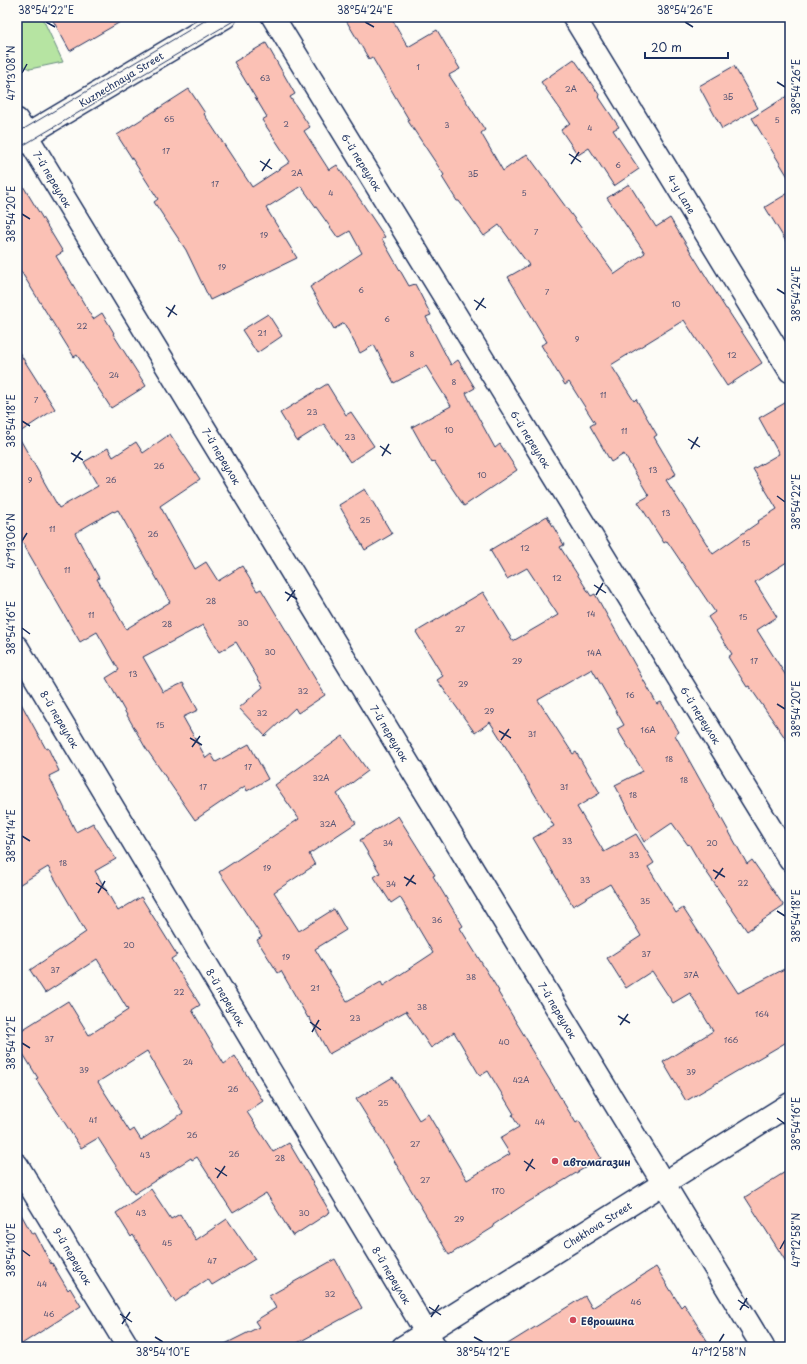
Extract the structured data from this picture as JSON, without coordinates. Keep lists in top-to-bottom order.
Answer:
{
  "streets": {
    "street": [
      "Kuznechnaya Street",
      "6-й переулок",
      "7-й переулок",
      "4-y Lane",
      "8-й переулок",
      "Chekhova Street",
      "9-й переулок"
    ]
  },
  "crossings": [
    ["Kuznechnaya Street", "7-й переулок"],
    ["7-й переулок", "Chekhova Street"],
    ["8-й переулок", "Chekhova Street"]
  ],
  "places": ["автомагазин", "Еврошина"],
  "house_numbers": [
    "1",
    "63",
    "2А",
    "3Б",
    "65",
    "5",
    "2",
    "3",
    "4",
    "17",
    "6",
    "2А",
    "3Б",
    "17",
    "4",
    "5",
    "7",
    "19",
    "19",
    "6",
    "7",
    "10",
    "6",
    "22",
    "21",
    "9",
    "8",
    "12",
    "24",
    "8",
    "11",
    "7",
    "23",
    "10",
    "11",
    "23",
    "26",
    "13",
    "10",
    "9",
    "26",
    "13",
    "25",
    "11",
    "26",
    "15",
    "12",
    "11",
    "12",
    "28",
    "14",
    "11",
    "15",
    "30",
    "28",
    "27",
    "30",
    "14А",
    "29",
    "17",
    "13",
    "29",
    "32",
    "16",
    "29",
    "32",
    "15",
    "16А",
    "31",
    "18",
    "17",
    "32А",
    "18",
    "17",
    "31",
    "18",
    "32А",
    "33",
    "34",
    "20",
    "33",
    "18",
    "19",
    "33",
    "22",
    "34",
    "35",
    "36",
    "20",
    "37",
    "19",
    "37",
    "37А",
    "38",
    "21",
    "22",
    "38",
    "164",
    "23",
    "37",
    "166",
    "40",
    "24",
    "39",
    "39",
    "42А",
    "26",
    "25",
    "41",
    "44",
    "26",
    "27",
    "26",
    "43",
    "28",
    "27",
    "170",
    "43",
    "30",
    "29",
    "45",
    "47",
    "44",
    "32",
    "46",
    "46"
  ],
  "scale_bar": "20 m",
  "coordinates": [
    "38°54'22\"E",
    "38°54'24\"E",
    "38°54'26\"E",
    "47°13'08\"N",
    "38°54'20\"E",
    "38°54'18\"E",
    "47°13'06\"N",
    "38°54'16\"E",
    "38°54'14\"E",
    "38°54'12\"E",
    "47°12'58\"N",
    "38°54'10\"E"
  ]
}
